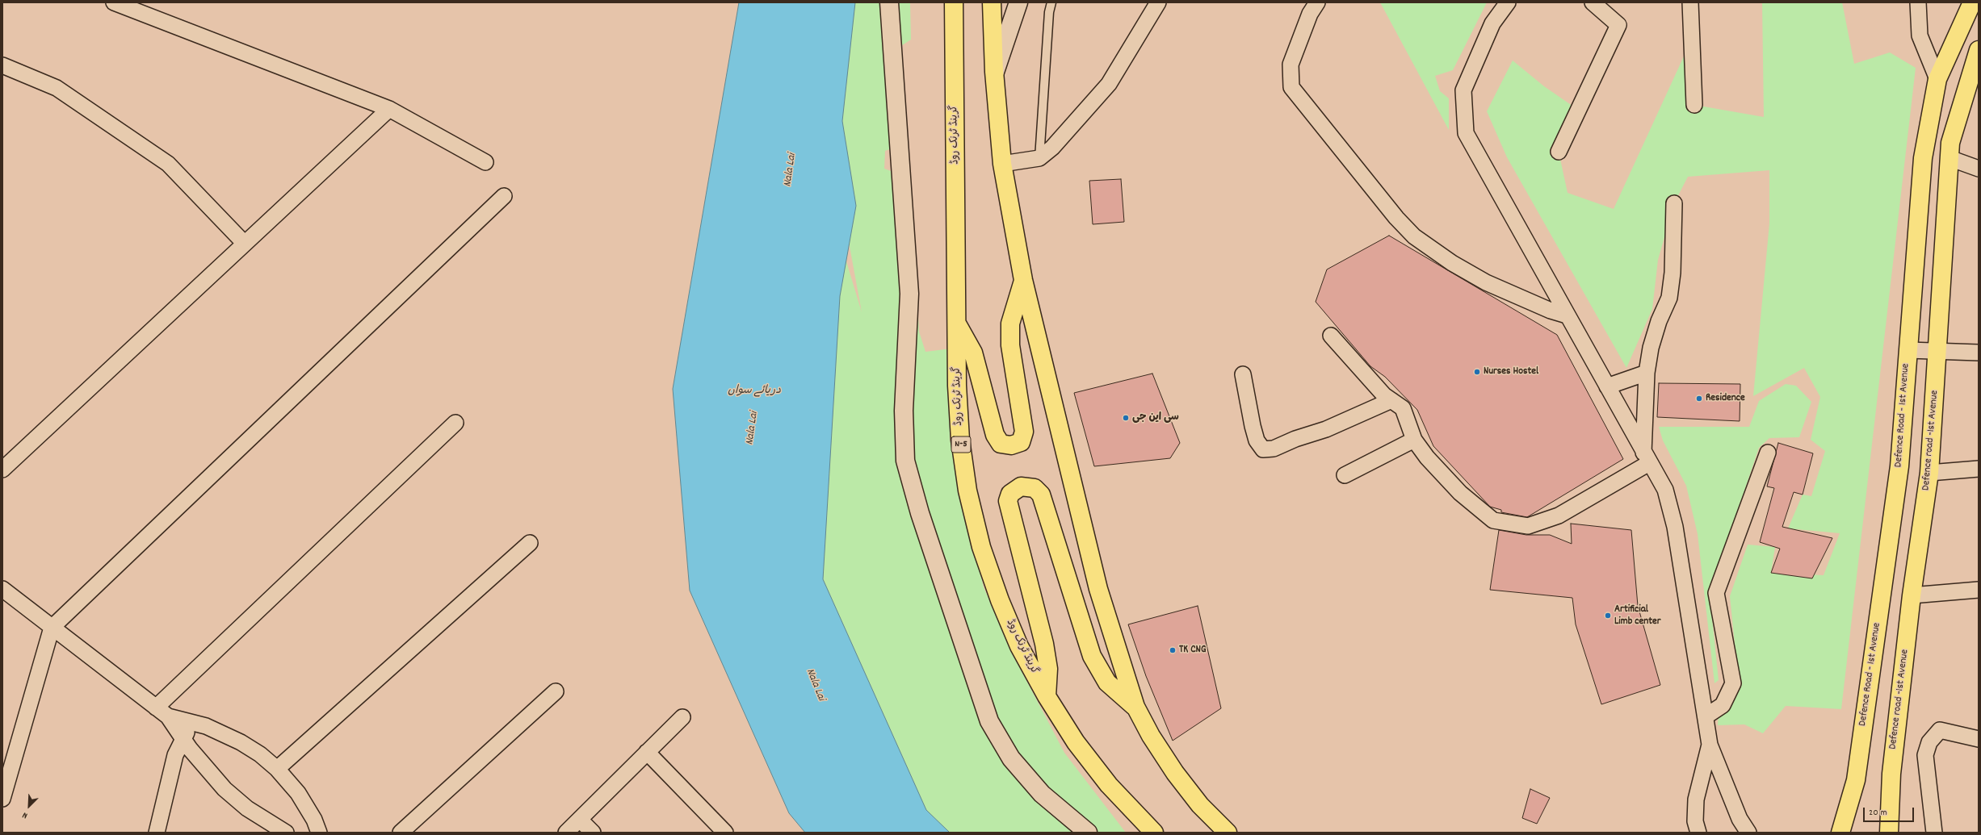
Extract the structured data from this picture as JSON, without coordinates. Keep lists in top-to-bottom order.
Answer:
{
  "streets": {
    "main road": [
      "گرینڈ ٹرنک روڈ",
      "Defence Road - 1st Avenue",
      "Defence road -1st Avenue",
      "N-5"
    ]
  },
  "water": ["Nala Lai", "دریائے سواں"],
  "places": [
    "Nurses Hostel",
    "Residence",
    "سی این جی",
    "Artificial Limb center",
    "TK CNG"
  ],
  "scale_bar": "20 m",
  "north": "bottom left"
}
